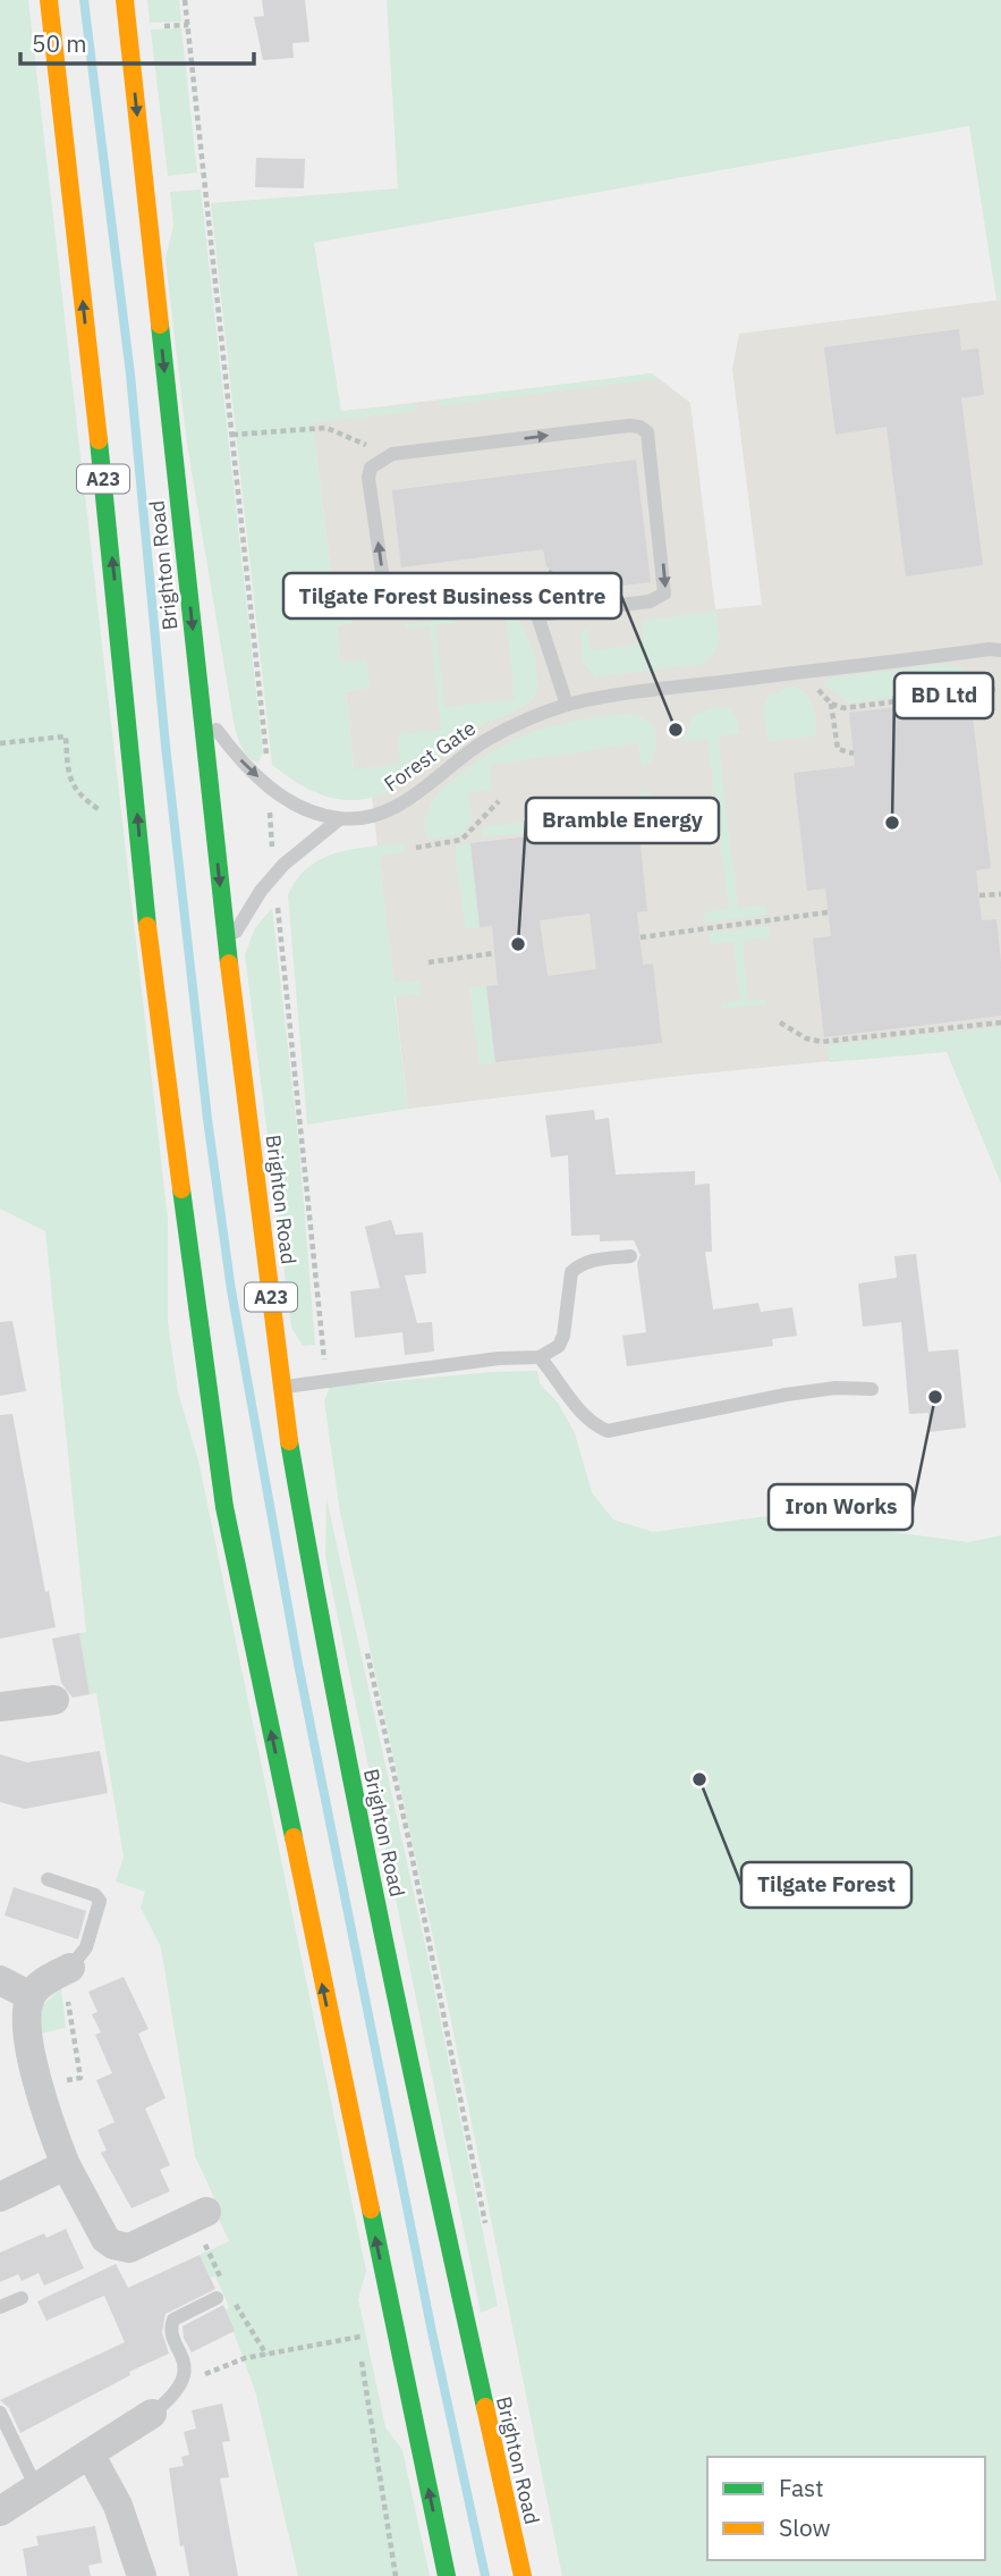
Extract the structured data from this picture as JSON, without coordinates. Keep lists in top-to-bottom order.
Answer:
{
  "streets": {
    "main road": ["A23", "Brighton Road"],
    "lane": ["Forest Gate"]
  },
  "places": [
    "Tilgate Forest Business Centre",
    "BD Ltd",
    "Bramble Energy",
    "Iron Works",
    "Tilgate Forest"
  ],
  "legend": ["Fast", "Slow"],
  "scale_bar": "50 m"
}
